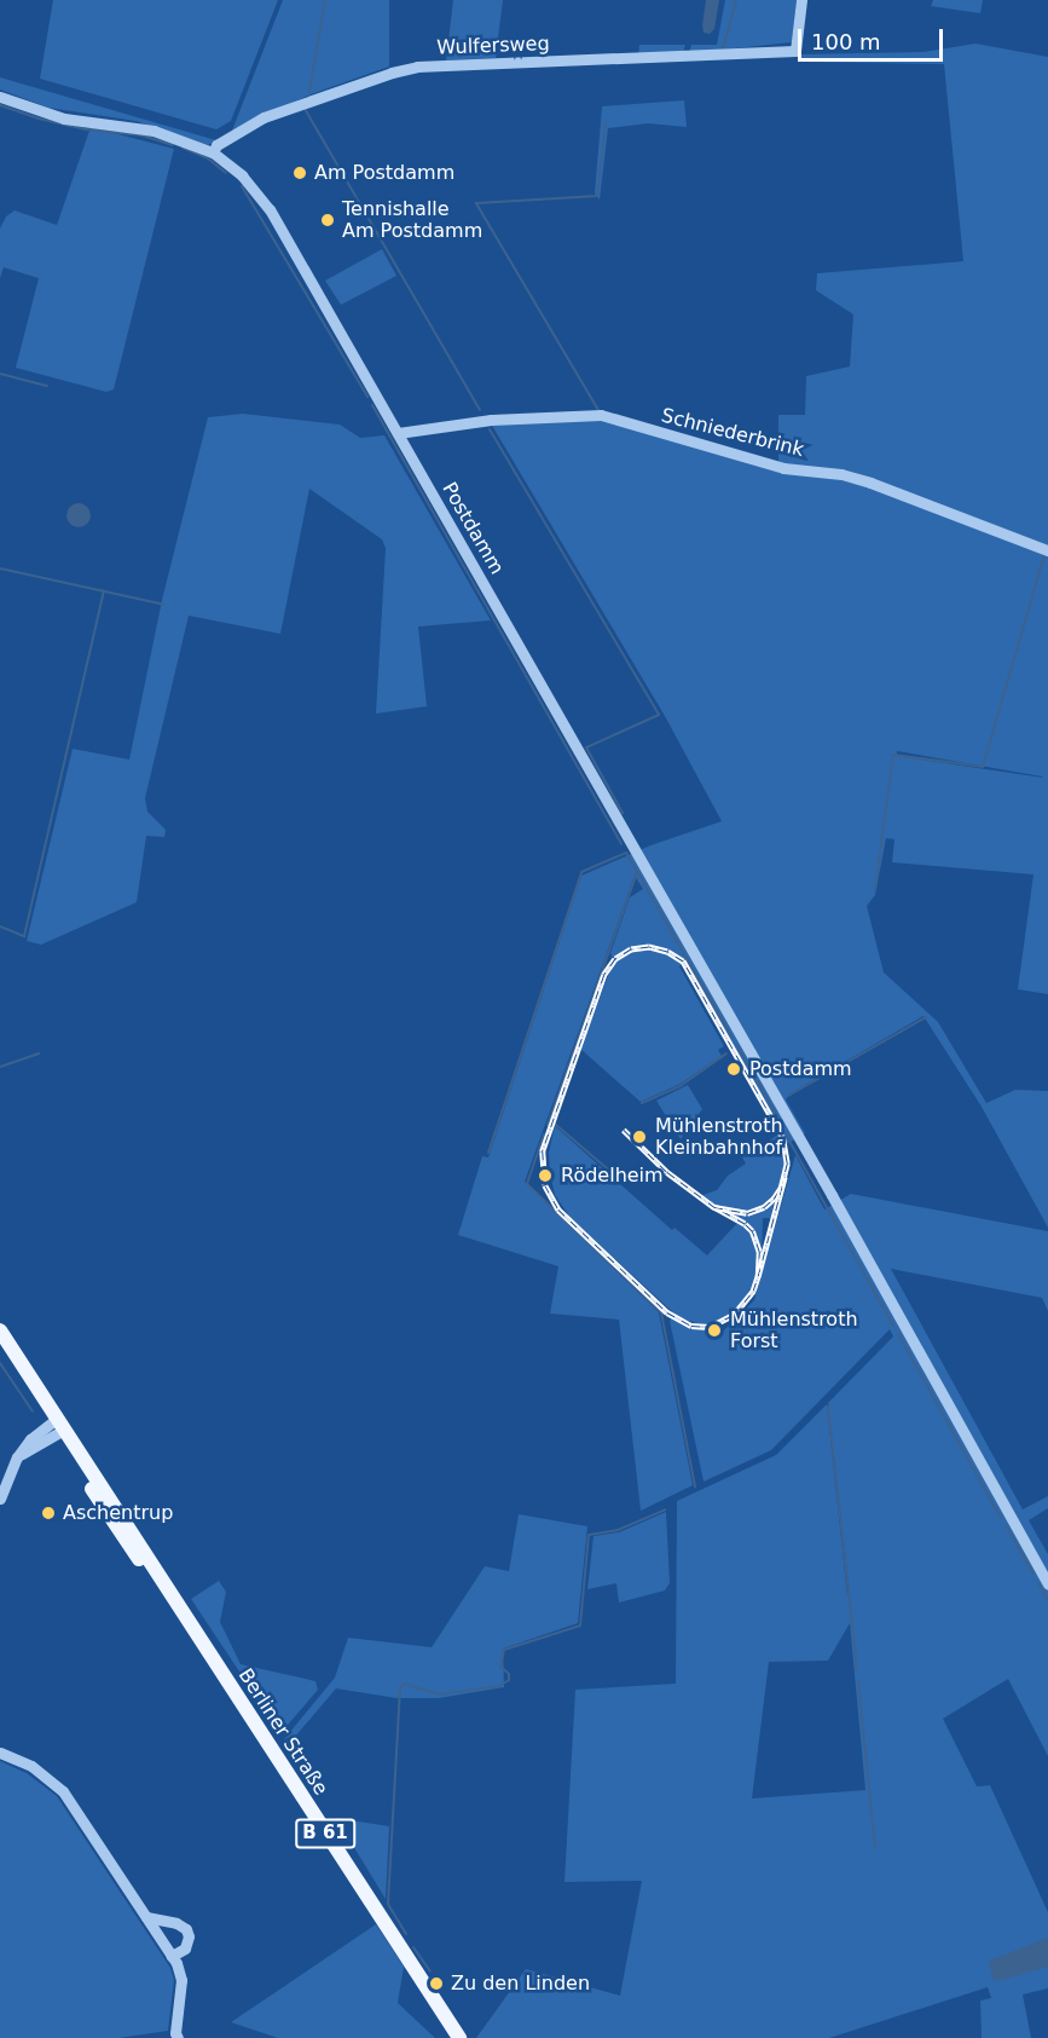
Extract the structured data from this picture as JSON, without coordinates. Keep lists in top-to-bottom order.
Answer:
{
  "streets": {
    "main road": ["Berliner Straße", "B 61"],
    "street": ["Wulfersweg", "Schniederbrink", "Postdamm"]
  },
  "crossings": [
    ["Wulfersweg", "Postdamm"],
    ["Schniederbrink", "Postdamm"]
  ],
  "places": [
    "Am Postdamm",
    "Tennishalle Am Postdamm",
    "Postdamm",
    "Mühlenstroth Kleinbahnhof",
    "Rödelheim",
    "Mühlenstroth Forst",
    "Aschentrup",
    "Zu den Linden"
  ],
  "scale_bar": "100 m"
}
